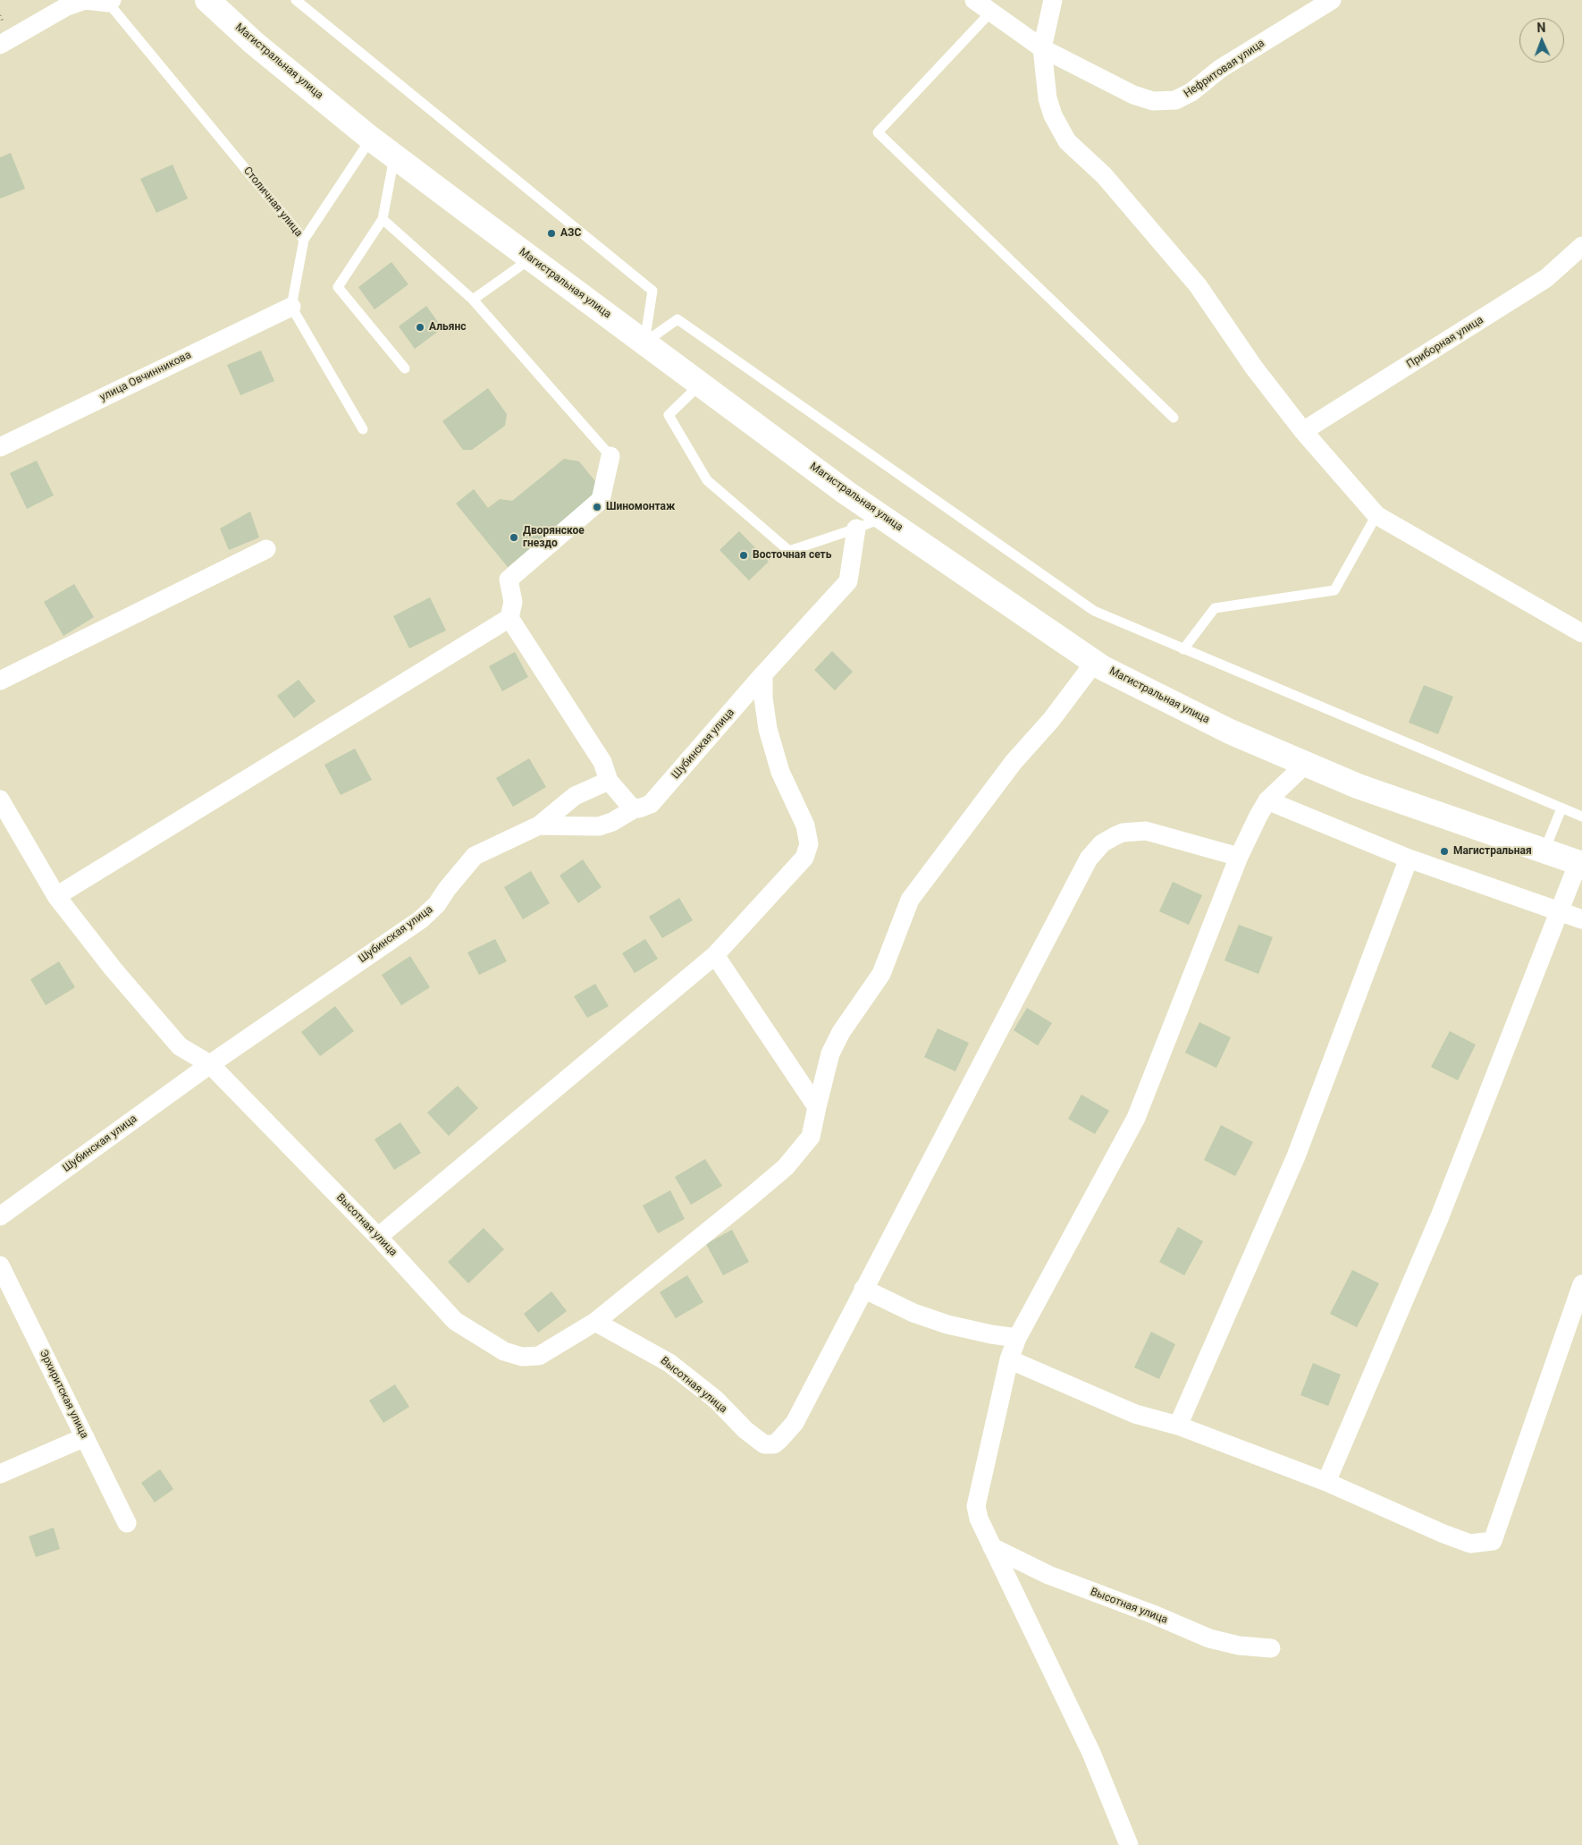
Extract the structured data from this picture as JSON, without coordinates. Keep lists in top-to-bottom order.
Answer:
{
  "streets": {
    "highway": ["Магистральная улица"],
    "street": [
      "Нефритовая улица",
      "Приборная улица",
      "улица Овчинникова",
      "Шубинская улица",
      "Высотная улица",
      "Эрхиритская улица"
    ],
    "lane": ["Столичная улица"]
  },
  "crossings": [
    ["Столичная улица", "улица Овчинникова"],
    ["Шубинская улица", "Высотная улица"]
  ],
  "places": [
    "АЗС",
    "Альянс",
    "Шиномонтаж",
    "Дворянское гнездо",
    "Восточная сеть",
    "Магистральная"
  ],
  "north": "top"
}
